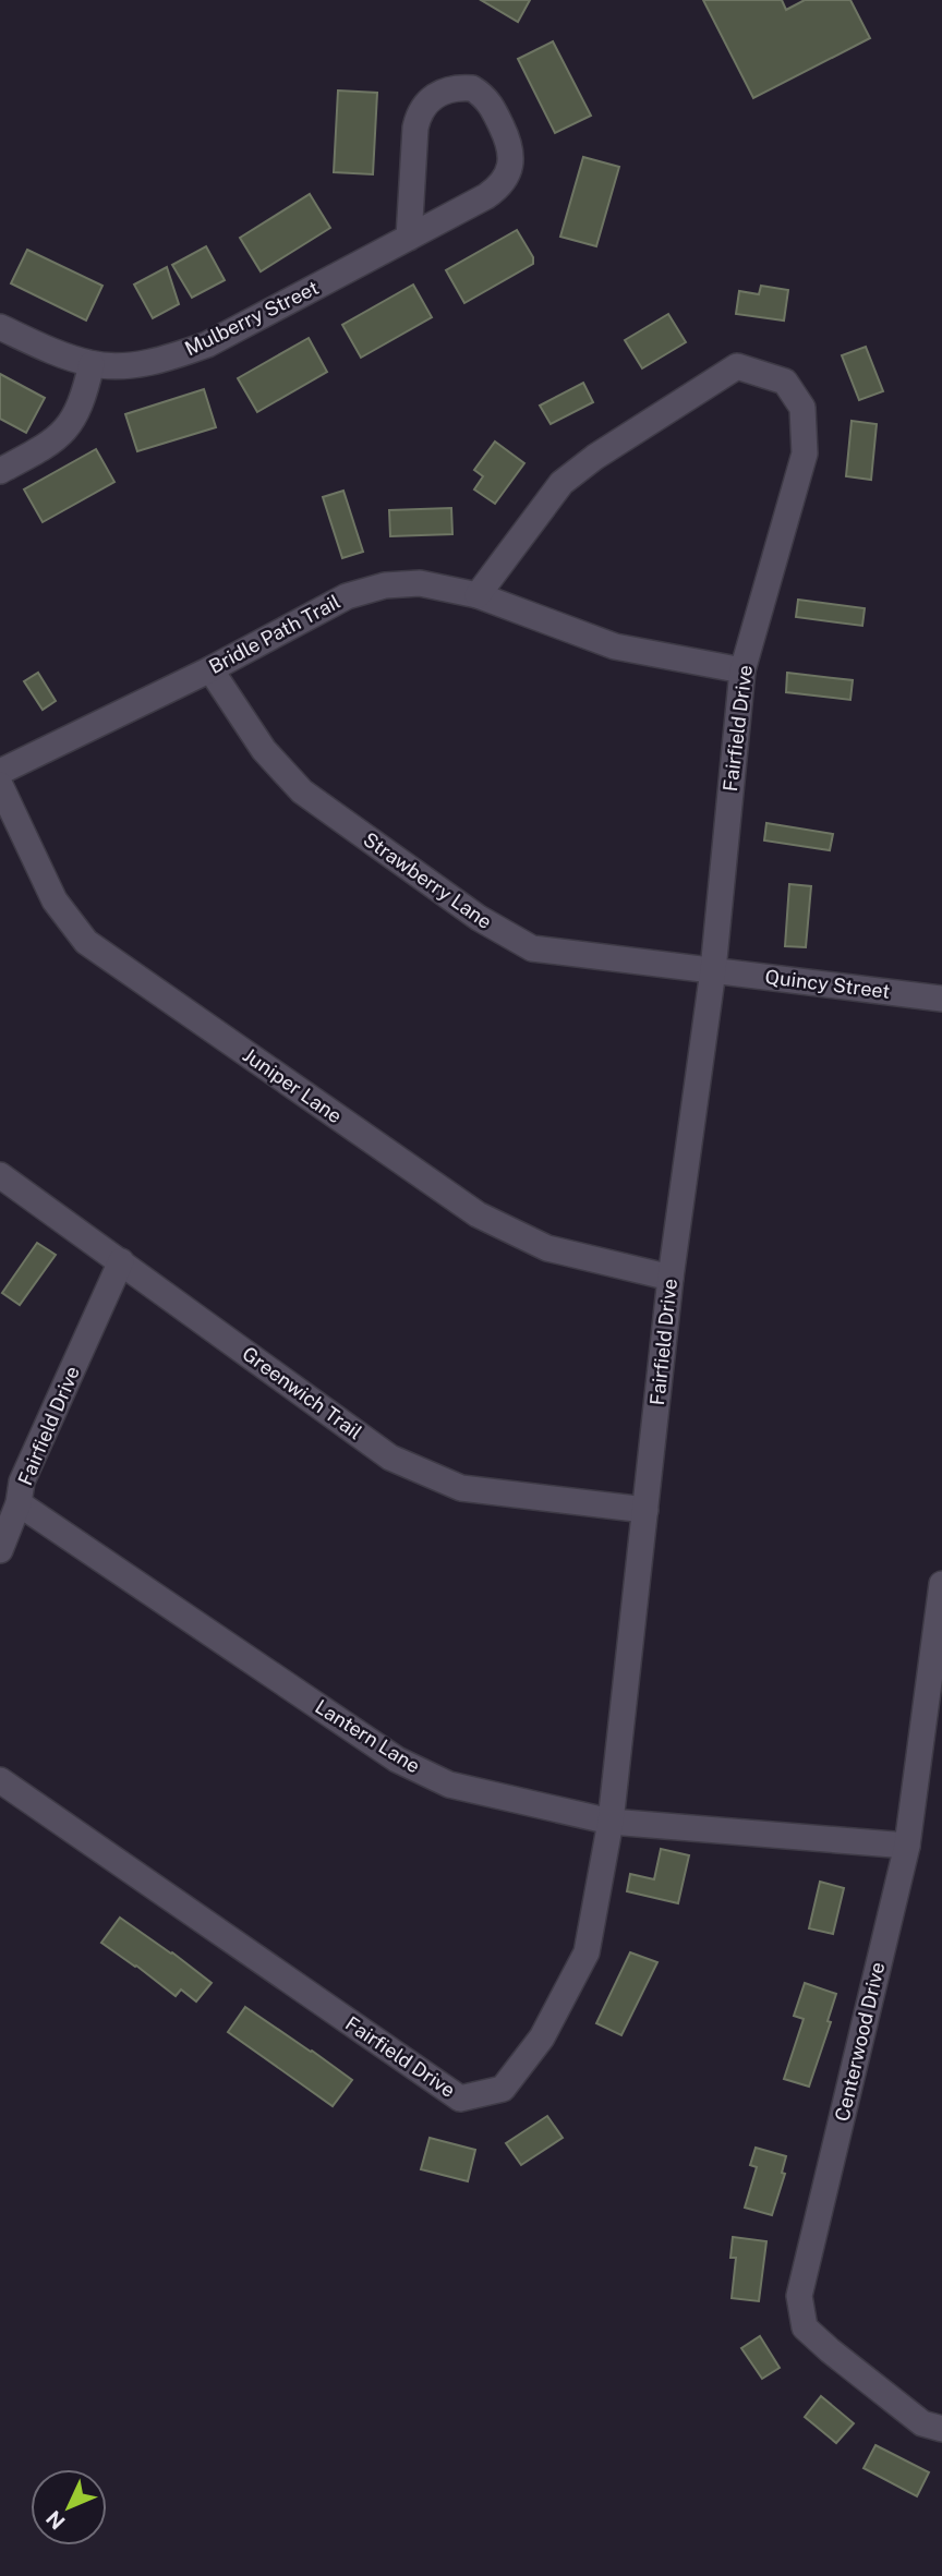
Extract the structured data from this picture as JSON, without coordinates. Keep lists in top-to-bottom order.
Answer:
{
  "streets": {
    "street": [
      "Mulberry Street",
      "Bridle Path Trail",
      "Fairfield Drive",
      "Strawberry Lane",
      "Quincy Street",
      "Juniper Lane",
      "Greenwich Trail",
      "Lantern Lane",
      "Centerwood Drive"
    ]
  },
  "crossings": [
    ["Bridle Path Trail", "Fairfield Drive"],
    ["Bridle Path Trail", "Strawberry Lane"],
    ["Fairfield Drive", "Strawberry Lane"],
    ["Fairfield Drive", "Quincy Street"],
    ["Fairfield Drive", "Juniper Lane"],
    ["Fairfield Drive", "Greenwich Trail"],
    ["Fairfield Drive", "Lantern Lane"],
    ["Strawberry Lane", "Quincy Street"],
    ["Lantern Lane", "Centerwood Drive"]
  ],
  "north": "bottom left"
}
